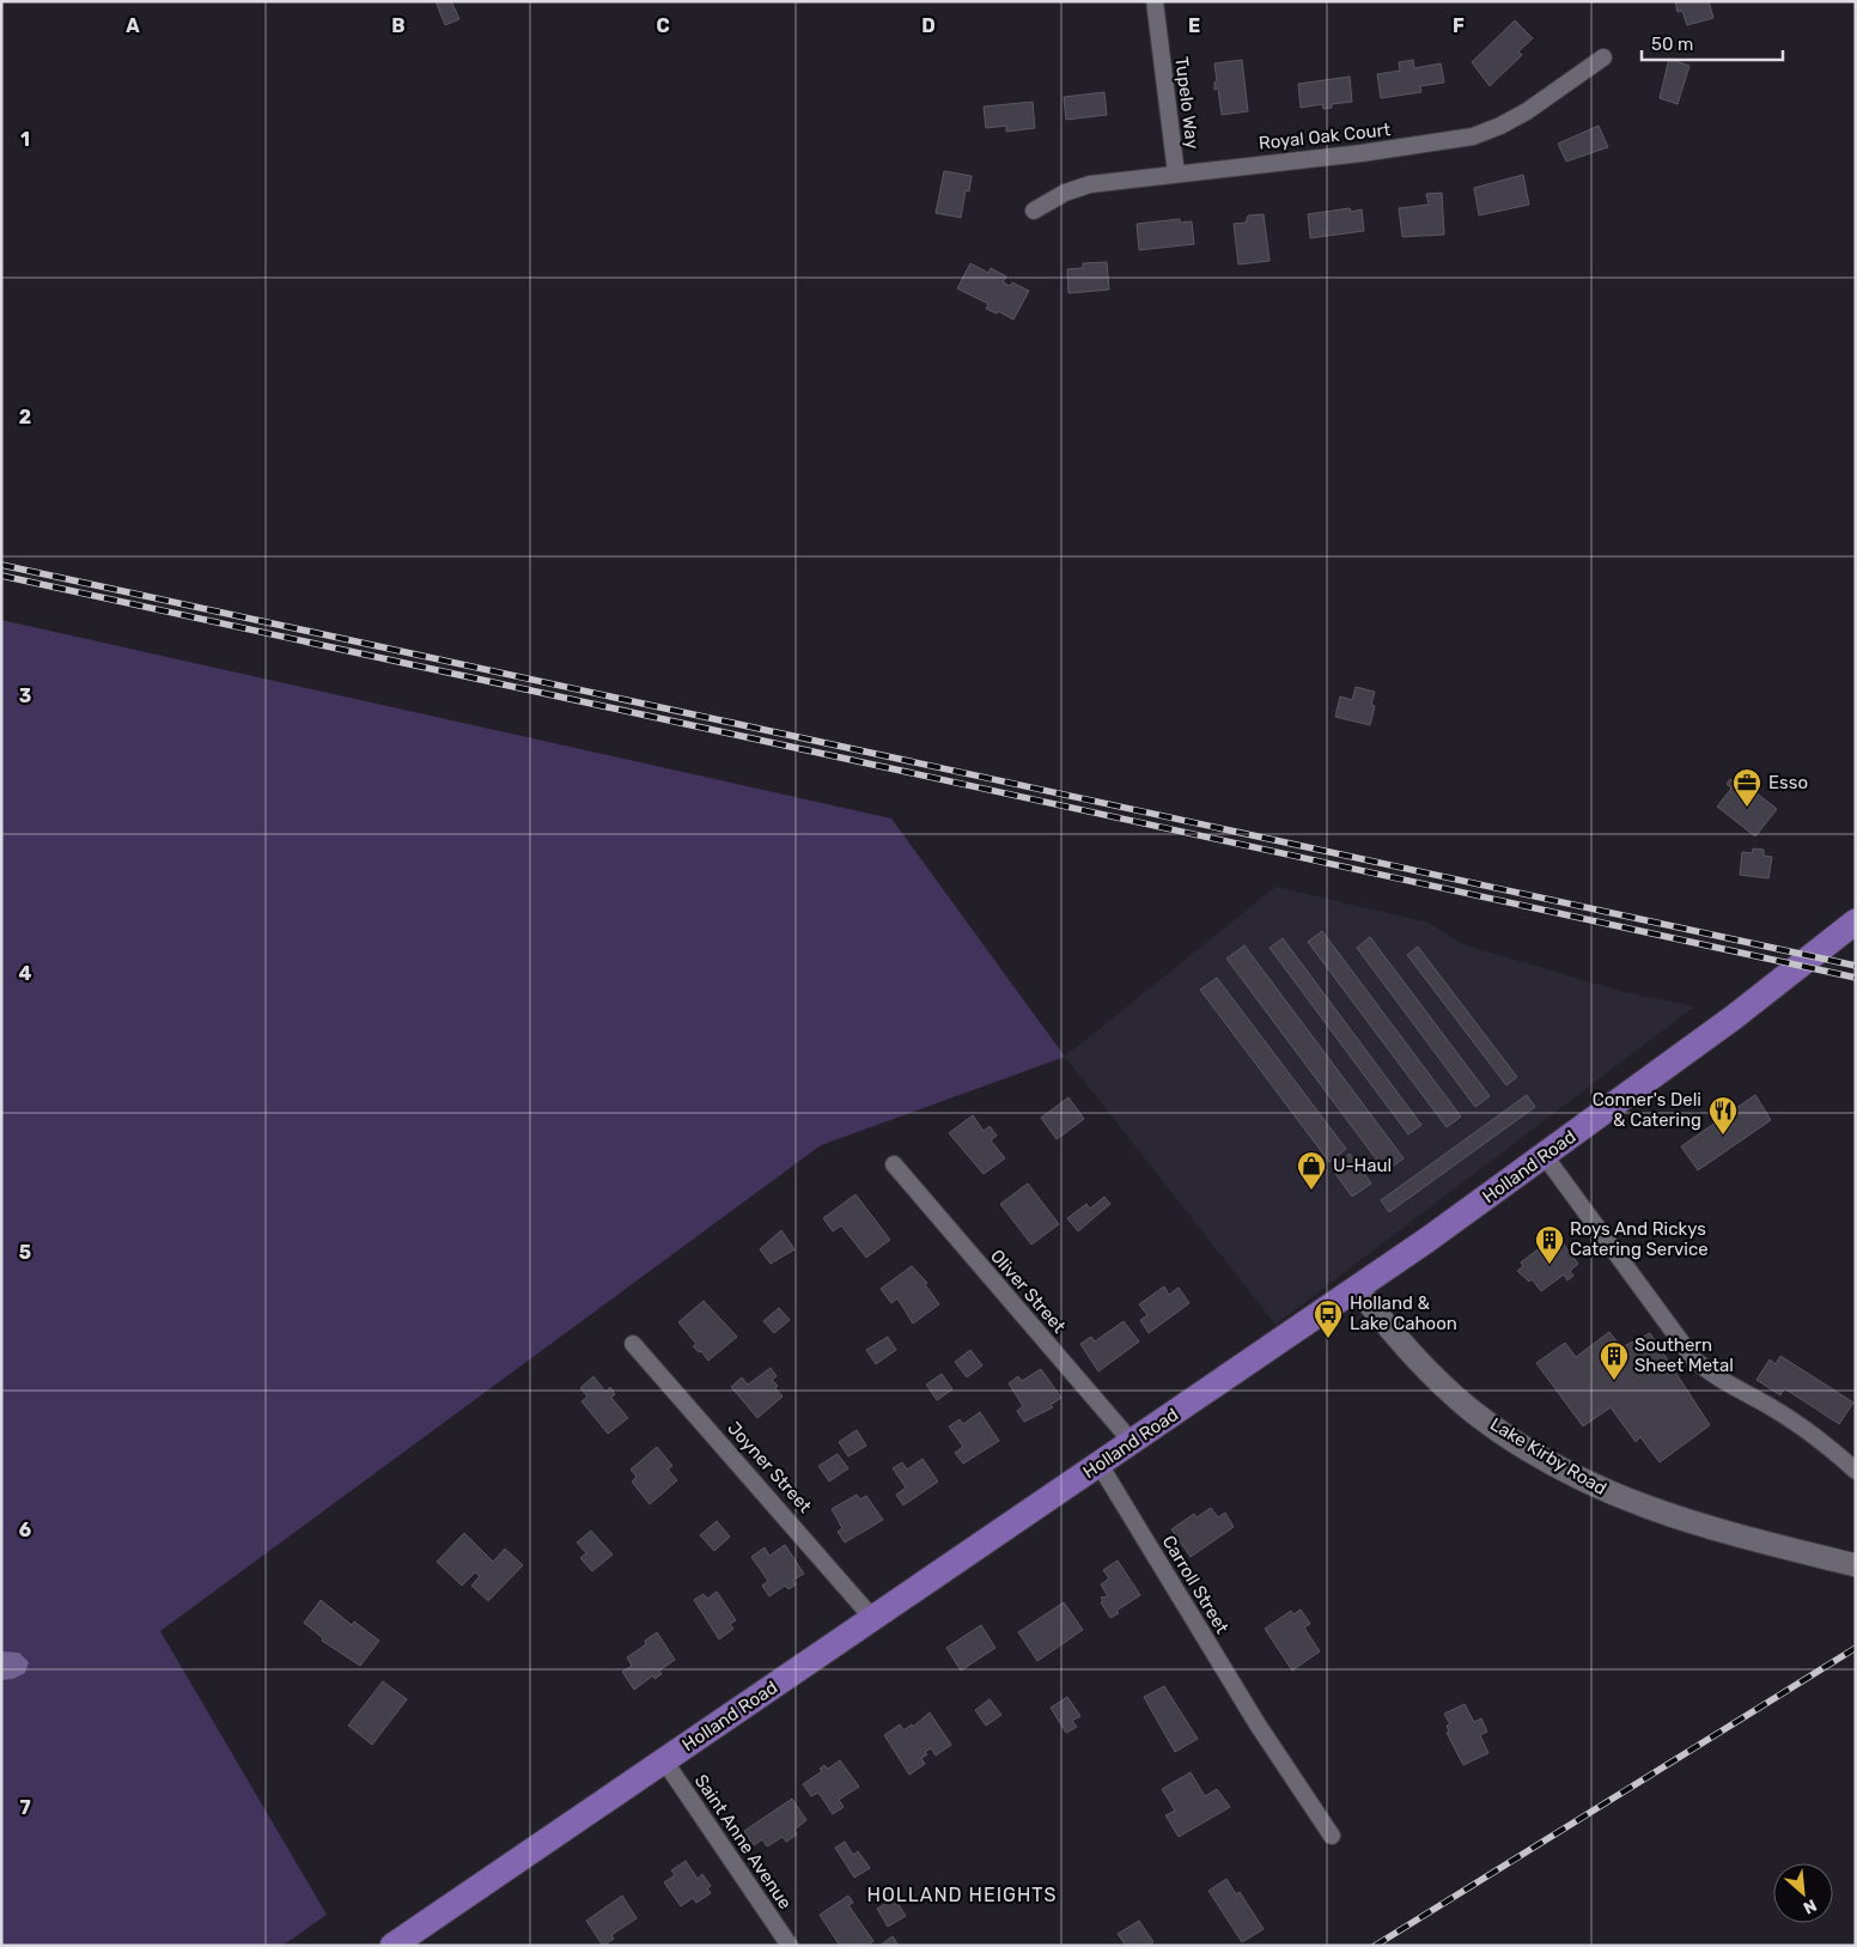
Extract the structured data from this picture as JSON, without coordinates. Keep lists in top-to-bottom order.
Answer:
{
  "streets": {
    "main road": ["Holland Road"],
    "street": [
      "Tupelo Way",
      "Royal Oak Court",
      "Oliver Street",
      "Lake Kirby Road",
      "Joyner Street",
      "Carroll Street",
      "Saint Anne Avenue"
    ]
  },
  "crossings": [
    ["Tupelo Way", "Royal Oak Court"],
    ["Holland Road", "Oliver Street"],
    ["Holland Road", "Lake Kirby Road"],
    ["Holland Road", "Joyner Street"],
    ["Holland Road", "Carroll Street"],
    ["Holland Road", "Saint Anne Avenue"]
  ],
  "districts": ["HOLLAND HEIGHTS"],
  "places": {
    "office": ["Esso"],
    "restaurant": ["Conner's Deli & Catering"],
    "shop": ["U-Haul"],
    "building": ["Roys And Rickys Catering Service", "Southern Sheet Metal"],
    "bus stop": ["Holland & Lake Cahoon"]
  },
  "scale_bar": "50 m",
  "north": "bottom right",
  "grid": {
    "columns": [
      "A",
      "B",
      "C",
      "D",
      "E",
      "F"
    ],
    "rows": [
      "1",
      "2",
      "3",
      "4",
      "5",
      "6",
      "7"
    ]
  }
}
